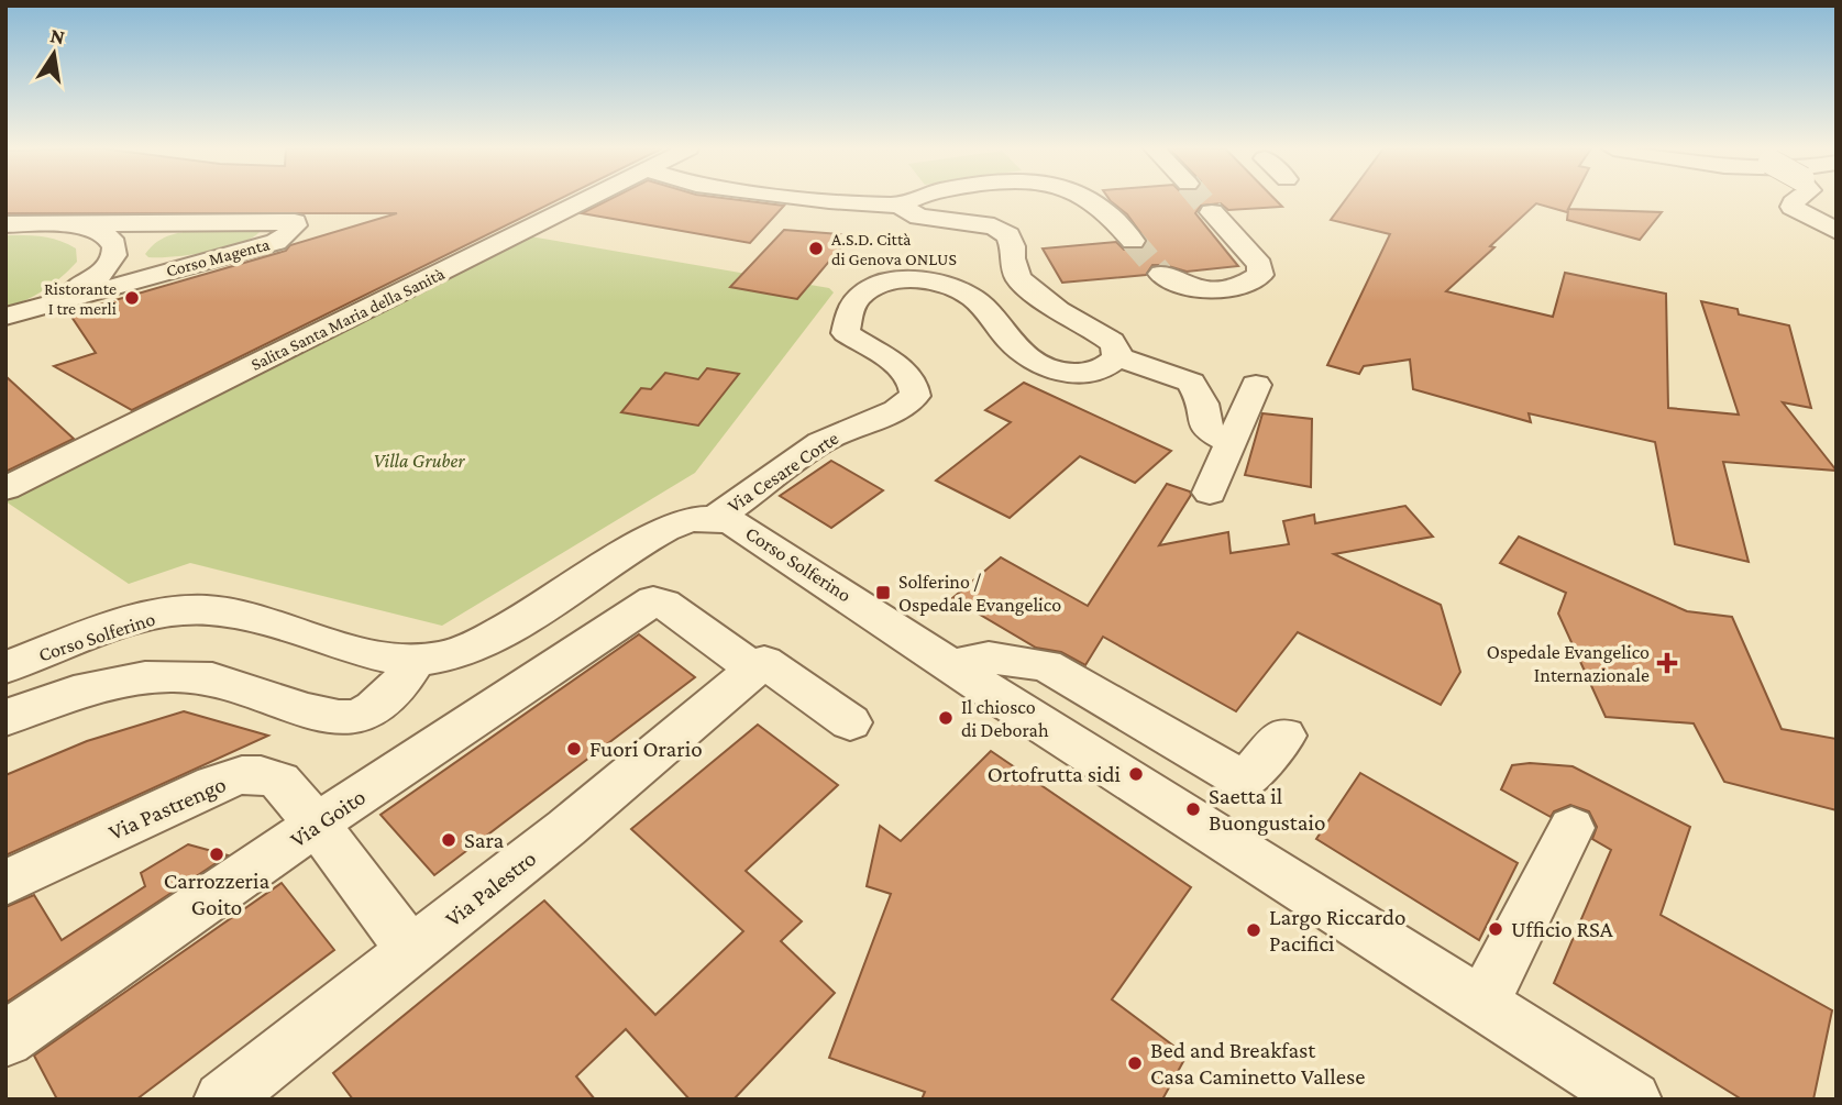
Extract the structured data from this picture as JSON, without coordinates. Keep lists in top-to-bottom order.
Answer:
{
  "streets": {
    "street": [
      "Corso Magenta",
      "Salita Santa Maria della Sanità",
      "Via Cesare Corte",
      "Corso Solferino",
      "Via Pastrengo",
      "Via Goito",
      "Via Palestro"
    ]
  },
  "crossings": [
    ["Via Cesare Corte", "Corso Solferino"],
    ["Via Pastrengo", "Via Goito"],
    ["Via Pastrengo", "Via Palestro"],
    ["Via Goito", "Via Palestro"]
  ],
  "parks": ["Villa Gruber"],
  "places": {
    "other": [
      "A.S.D. Città di Genova ONLUS",
      "Ristorante I tre merli",
      "Il chiosco di Deborah",
      "Fuori Orario",
      "Ortofrutta sidi",
      "Saetta il Buongustaio",
      "Sara",
      "Carrozzeria Goito",
      "Ufficio RSA",
      "Largo Riccardo Pacifici",
      "Bed and Breakfast Casa Caminetto Vallese"
    ],
    "transit": ["Solferino / Ospedale Evangelico"],
    "health": ["Ospedale Evangelico Internazionale"]
  },
  "north": "top"
}
